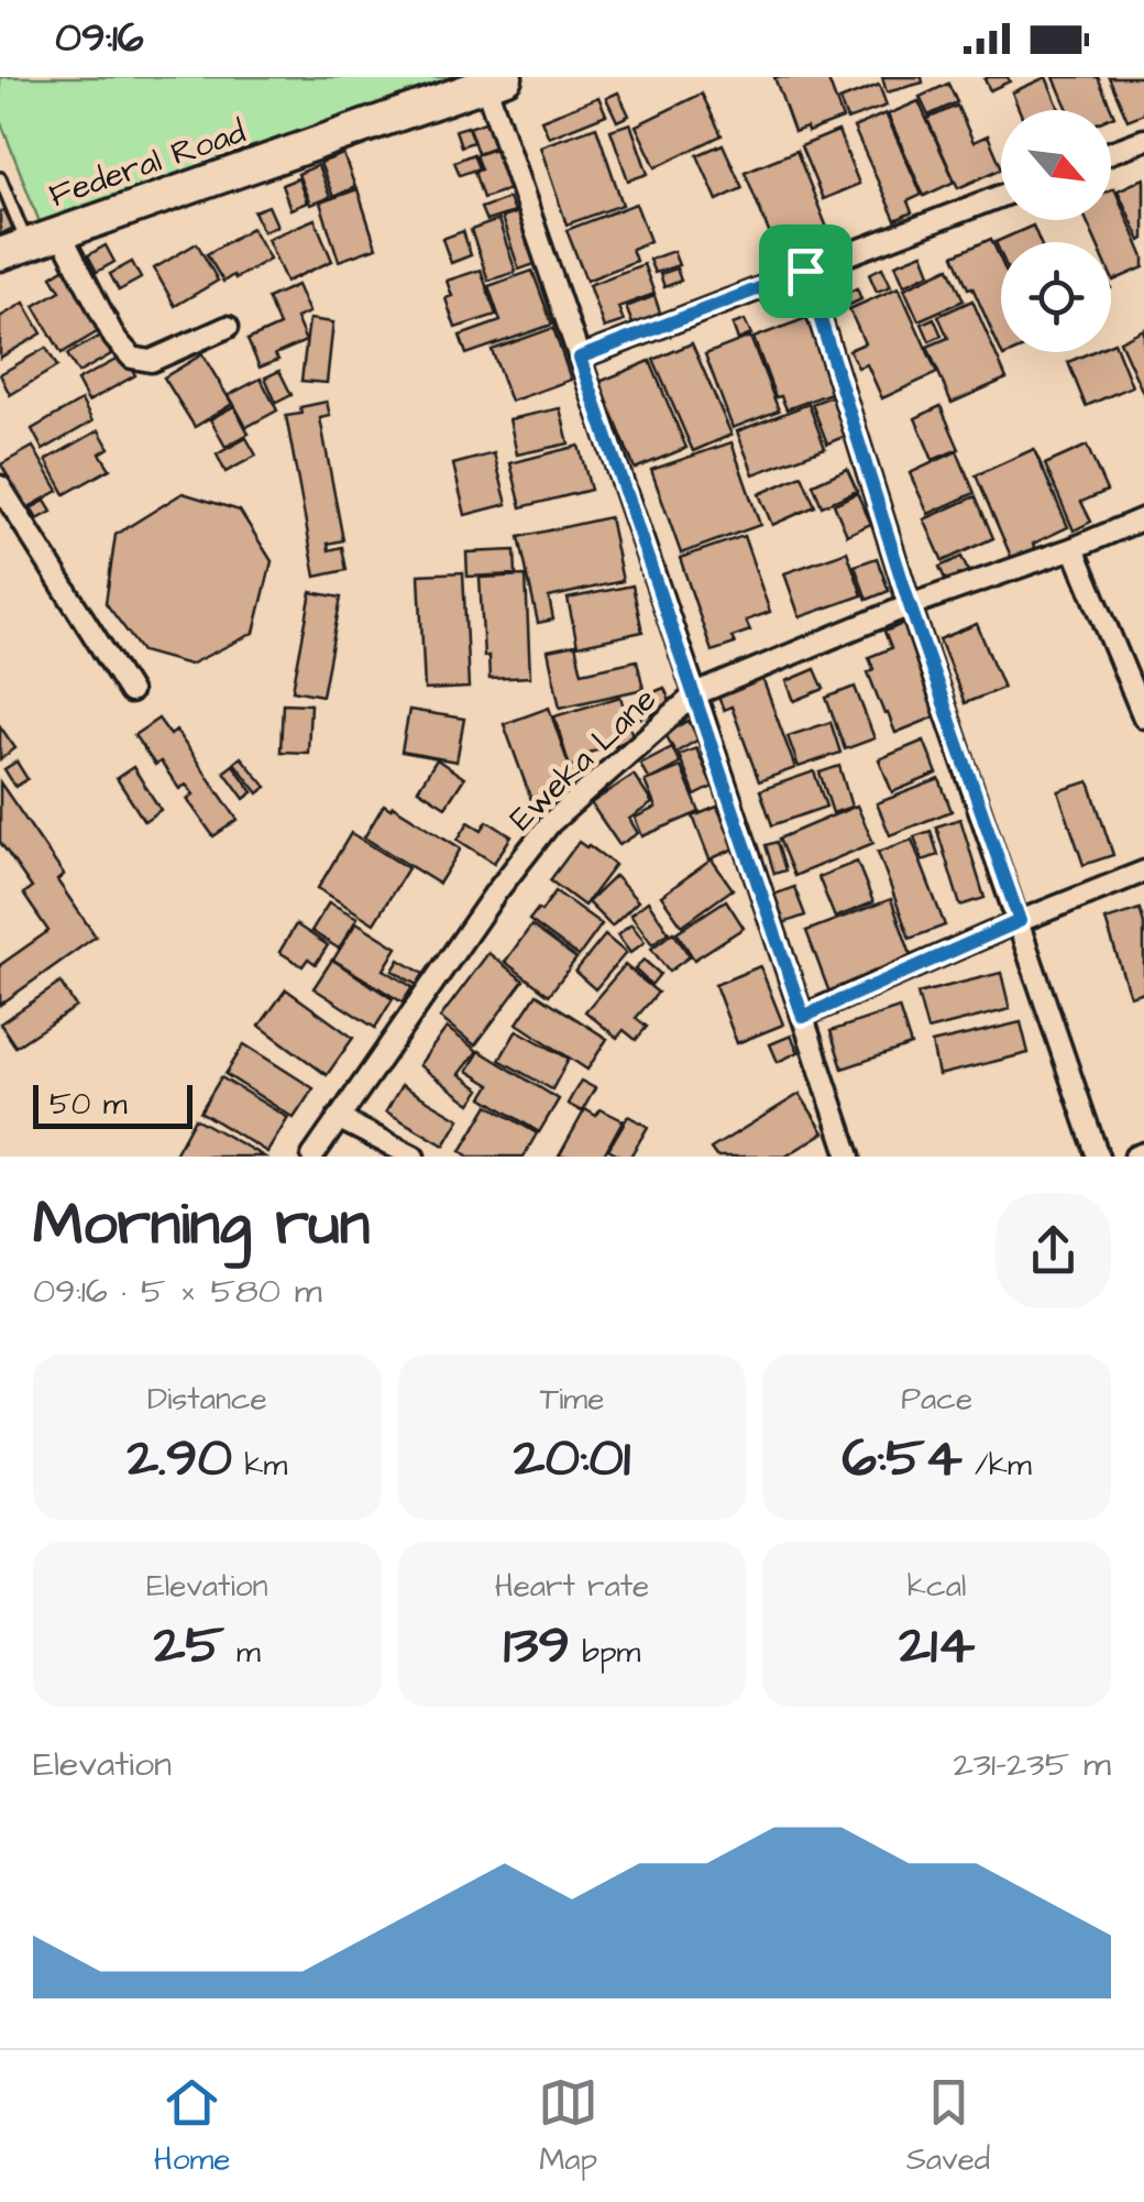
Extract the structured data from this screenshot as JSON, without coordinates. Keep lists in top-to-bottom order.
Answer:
{
  "streets": {
    "street": ["Federal Road", "Eweka Lane"]
  },
  "scale_bar": "50 m",
  "north": "bottom right",
  "page": {
    "status": "09:16",
    "scale": "50 m",
    "heading": ["Morning run", "09:16 · 5 × 580 m"],
    "stats": [
      ["Distance", "2.90 km"],
      ["Time", "20:01"],
      ["Pace", "6:54 /km"],
      ["Elevation", "25 m"],
      ["Heart rate", "139 bpm"],
      ["kcal", "214"]
    ],
    "chart": ["Elevation", "231–235 m"],
    "tabs": ["Home", "Map", "Saved"]
  }
}
